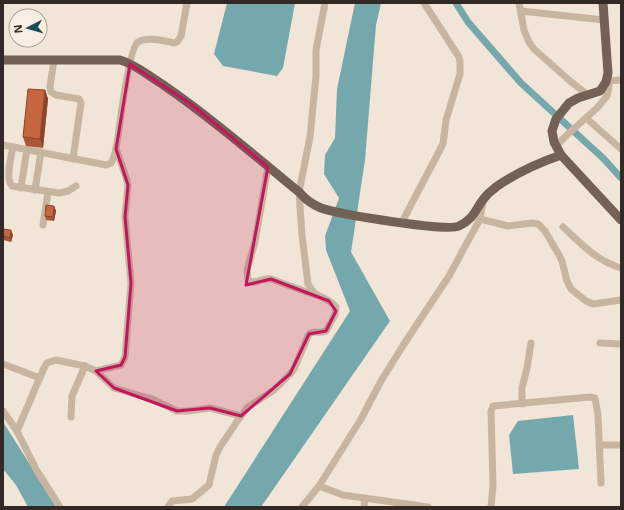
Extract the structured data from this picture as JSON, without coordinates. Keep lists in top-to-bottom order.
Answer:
{
  "north": "left"
}
